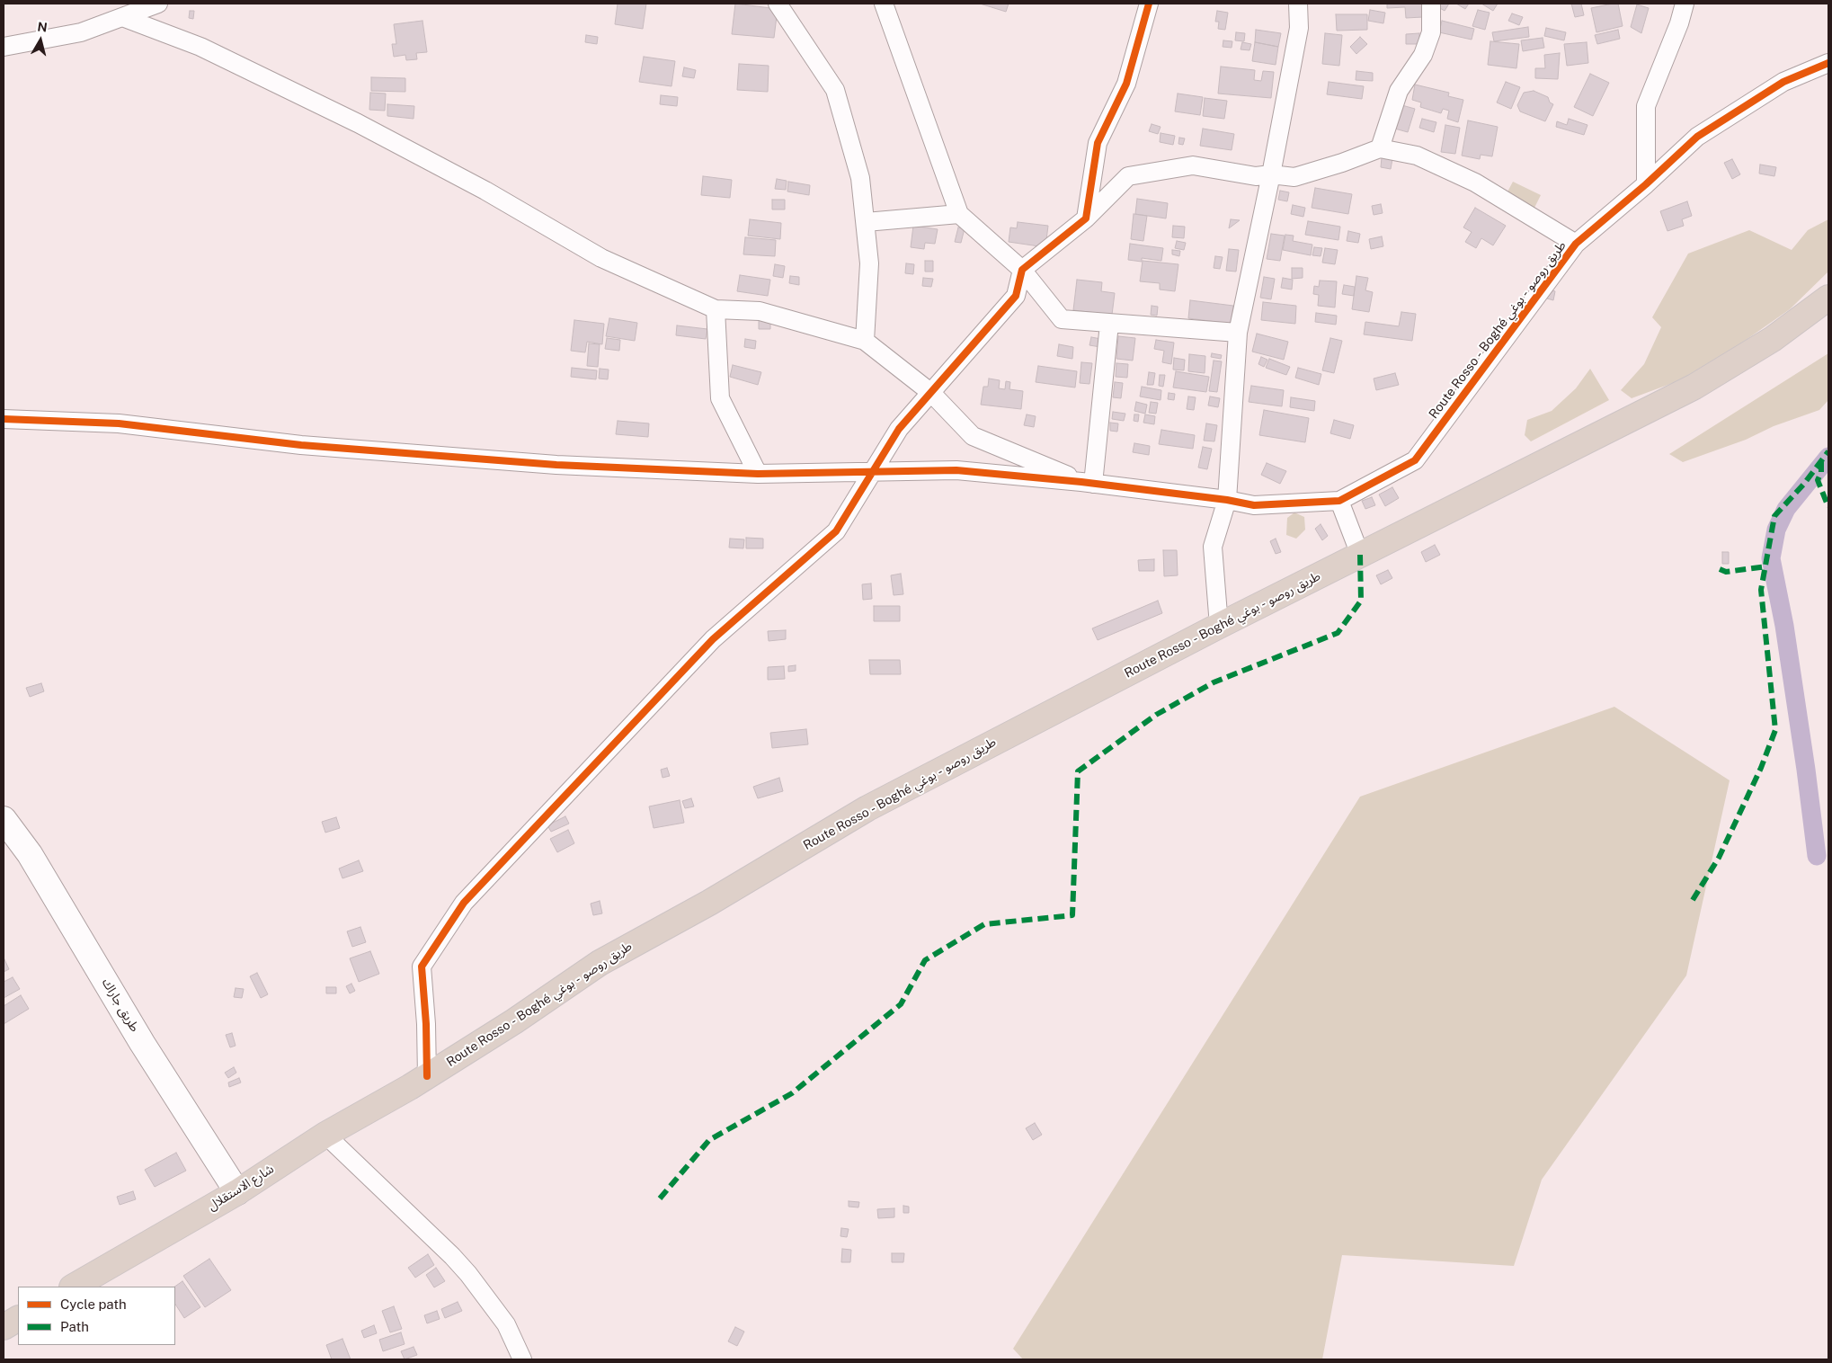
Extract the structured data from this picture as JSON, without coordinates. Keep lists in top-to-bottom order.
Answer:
{
  "streets": {
    "highway": ["Route Rosso - Boghé طريق روصو - بوغي", "شارع الاستقلال"],
    "street": ["طريق جاراك"]
  },
  "crossings": [
    ["Route Rosso - Boghé طريق روصو - بوغي", "شارع الاستقلال"],
    ["طريق جاراك", "شارع الاستقلال"]
  ],
  "legend": ["Cycle path", "Path"],
  "north": "top"
}
